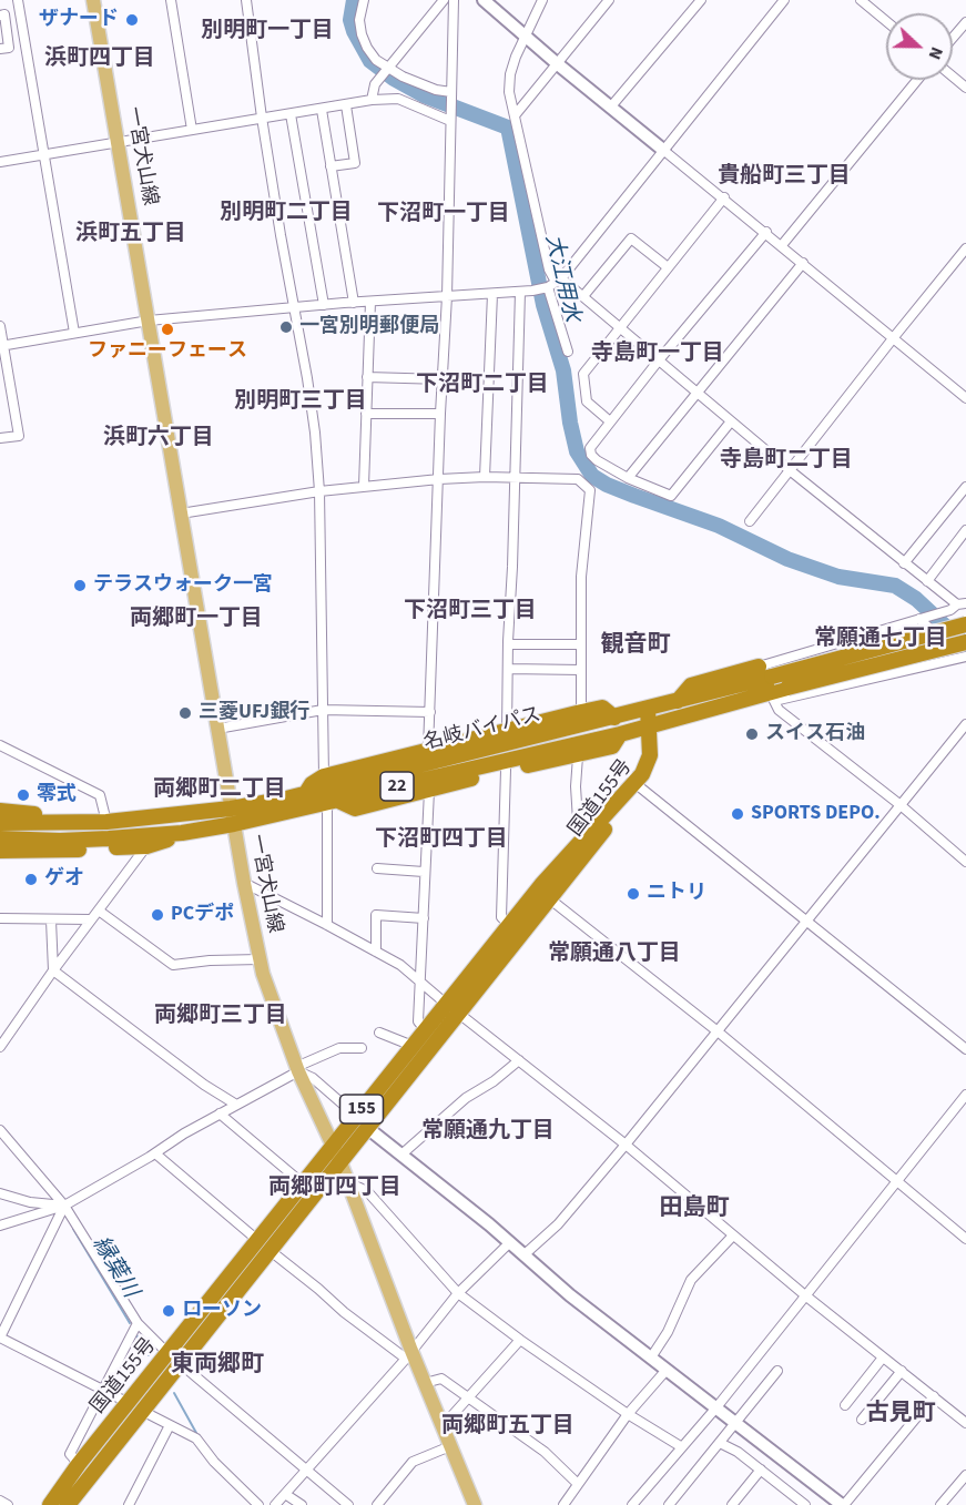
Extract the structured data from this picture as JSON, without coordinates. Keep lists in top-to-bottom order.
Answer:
{
  "streets": {
    "highway": [
      "名岐バイパス",
      "22",
      "国道155号",
      "155"
    ],
    "main road": ["一宮犬山線"]
  },
  "crossings": [
    ["一宮犬山線", "名岐バイパス"],
    ["一宮犬山線", "国道155号"],
    ["名岐バイパス", "22"],
    ["名岐バイパス", "国道155号"]
  ],
  "districts": [
    "別明町一丁目",
    "浜町四丁目",
    "貴船町三丁目",
    "別明町二丁目",
    "下沼町一丁目",
    "浜町五丁目",
    "寺島町一丁目",
    "下沼町二丁目",
    "別明町三丁目",
    "浜町六丁目",
    "寺島町二丁目",
    "下沼町三丁目",
    "両郷町一丁目",
    "常願通七丁目",
    "観音町",
    "両郷町二丁目",
    "下沼町四丁目",
    "常願通八丁目",
    "両郷町三丁目",
    "常願通九丁目",
    "両郷町四丁目",
    "田島町",
    "東両郷町",
    "古見町",
    "両郷町五丁目"
  ],
  "water": ["大江用水", "縁葉川"],
  "places": [
    "ザナード",
    "一宮別明郵便局",
    "ファニーフェース",
    "テラスウォーク一宮",
    "三菱UFJ銀行",
    "スイス石油",
    "零式",
    "SPORTS DEPO.",
    "ゲオ",
    "ニトリ",
    "PCデポ",
    "ローソン"
  ],
  "north": "right"
}
